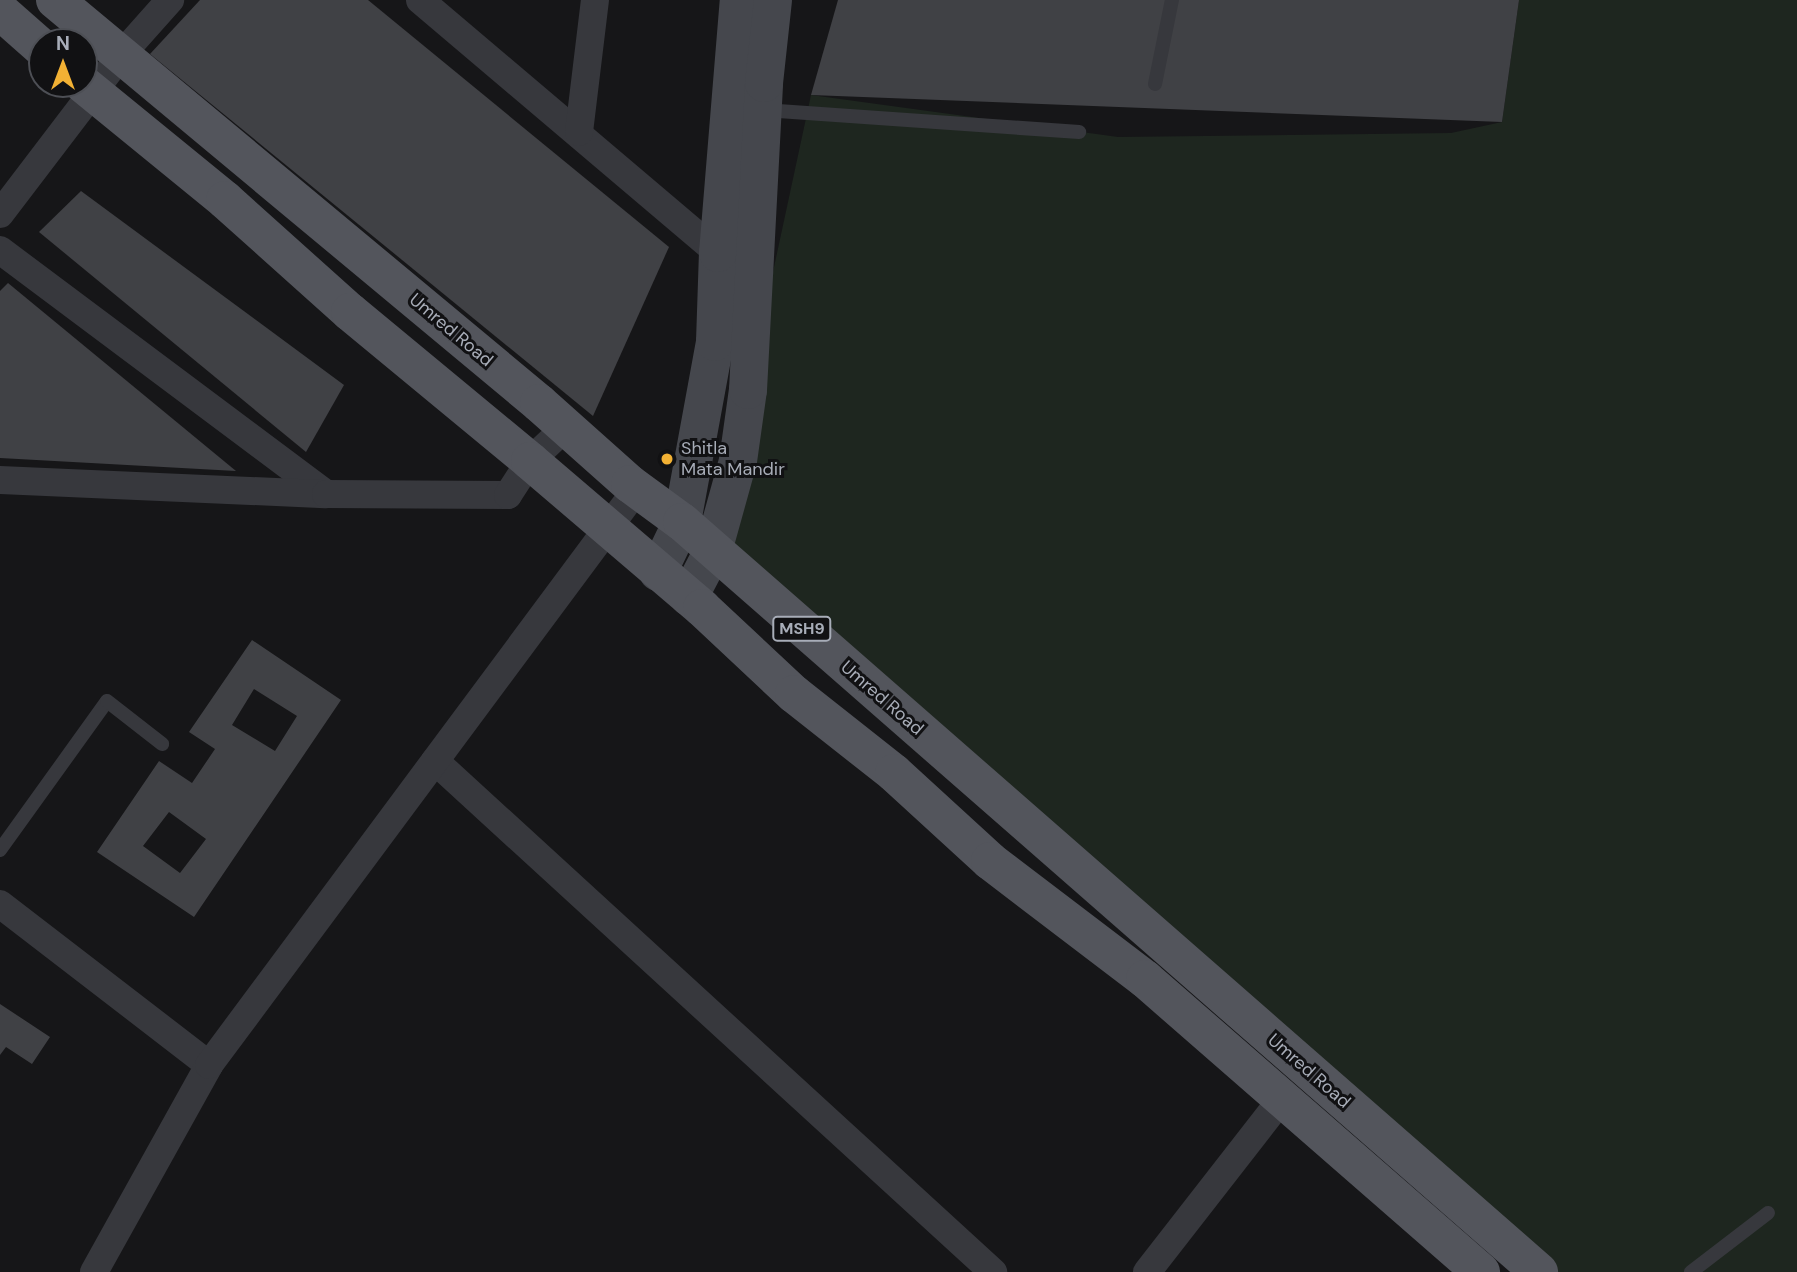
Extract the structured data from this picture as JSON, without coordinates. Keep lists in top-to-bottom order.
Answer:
{
  "streets": {
    "main road": ["Umred Road", "MSH9"]
  },
  "places": ["Shitla Mata Mandir"],
  "north": "top"
}
